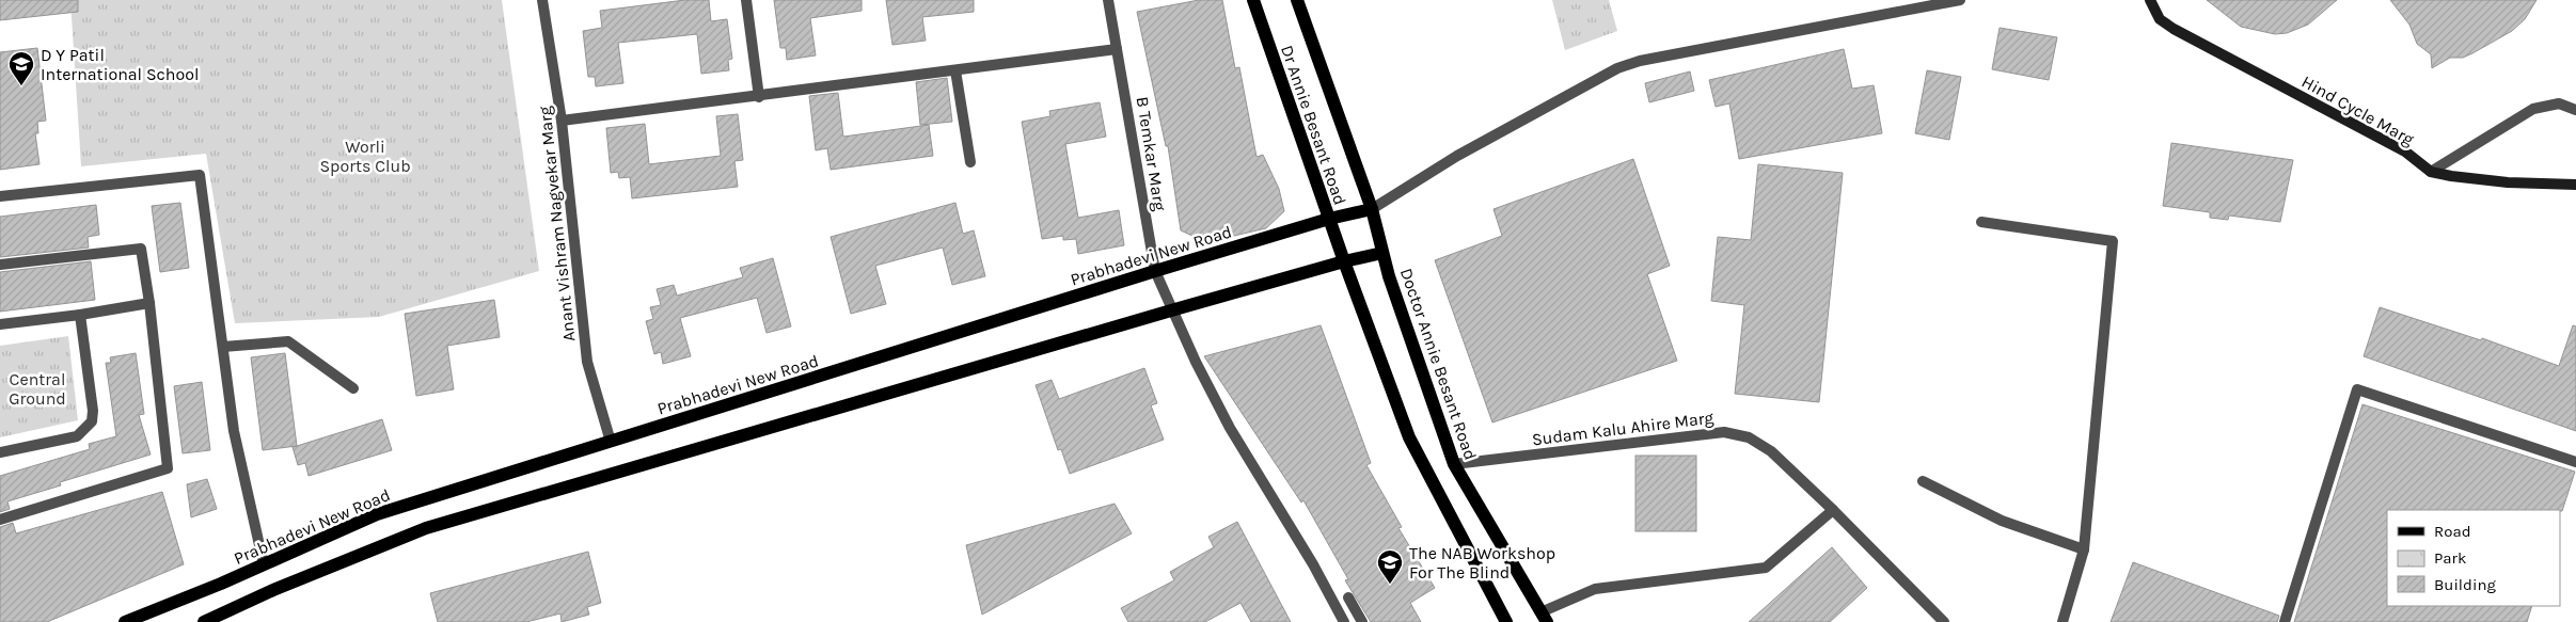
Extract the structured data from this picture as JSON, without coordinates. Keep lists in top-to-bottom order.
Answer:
{
  "streets": {
    "main road": ["Dr Annie Besant Road", "Prabhadevi New Road", "Doctor Annie Besant Road"],
    "street": [
      "Hind Cycle Marg",
      "B Temkar Marg",
      "Anant Vishram Nagvekar Marg",
      "Sudam Kalu Ahire Marg"
    ]
  },
  "crossings": [
    ["Dr Annie Besant Road", "Prabhadevi New Road"],
    ["Dr Annie Besant Road", "Doctor Annie Besant Road"],
    ["B Temkar Marg", "Prabhadevi New Road"],
    ["Anant Vishram Nagvekar Marg", "Prabhadevi New Road"],
    ["Doctor Annie Besant Road", "Sudam Kalu Ahire Marg"]
  ],
  "parks": ["Worli Sports Club", "Central Ground"],
  "places": {
    "school or university": ["D Y Patil International School", "The NAB Workshop For The Blind"]
  },
  "legend": ["Road", "Park", "Building"]
}
